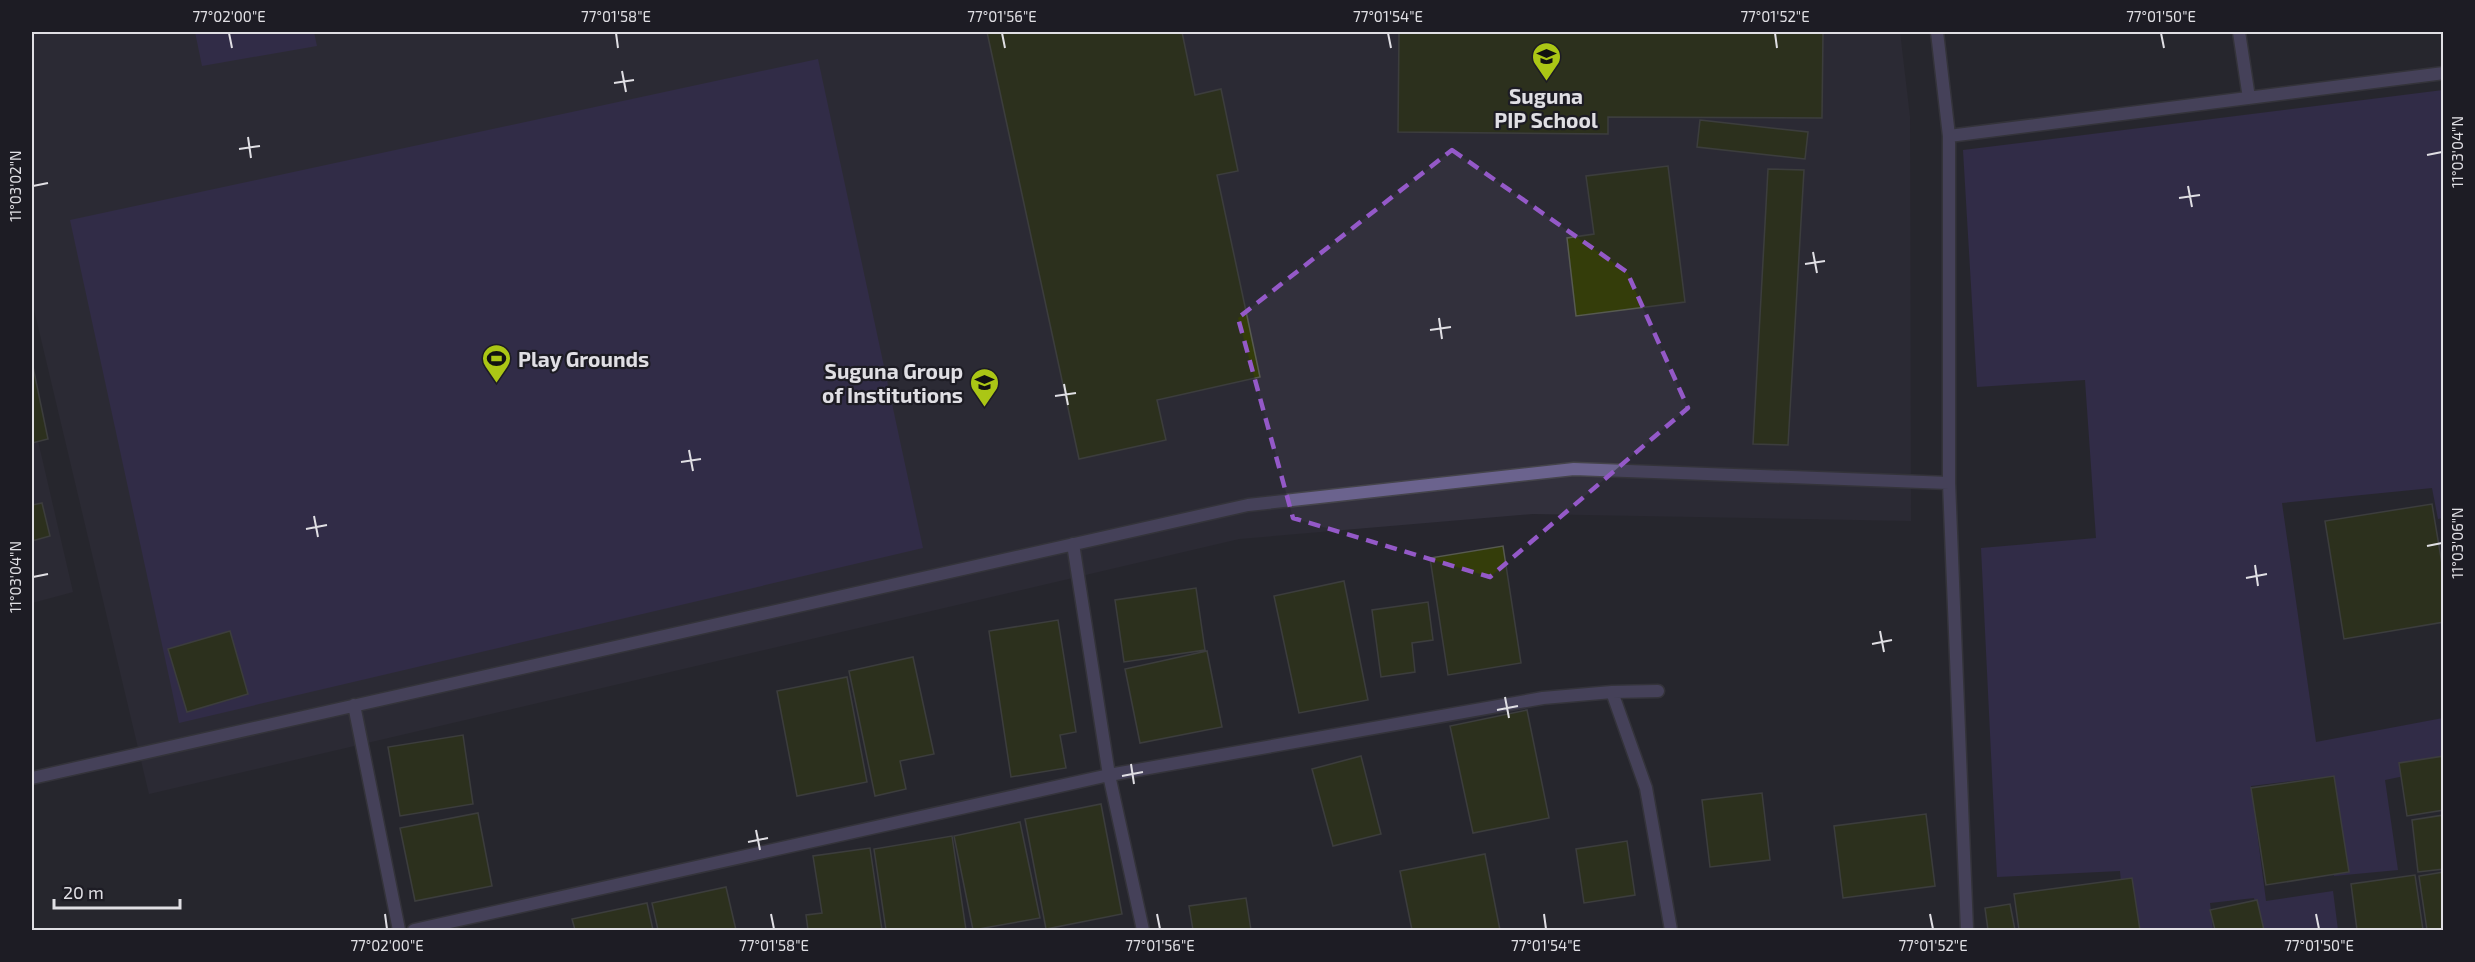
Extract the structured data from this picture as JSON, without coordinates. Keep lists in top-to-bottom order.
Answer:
{
  "places": {
    "school or university": ["Suguna PIP School", "Suguna Group of Institutions"],
    "sports": ["Play Grounds"]
  },
  "scale_bar": "20 m",
  "coordinates": [
    "77°02'00\"E",
    "77°01'58\"E",
    "77°01'56\"E",
    "77°01'54\"E",
    "77°01'52\"E",
    "77°01'50\"E",
    "11°03'04\"N",
    "11°03'02\"N",
    "11°03'06\"N"
  ]
}
